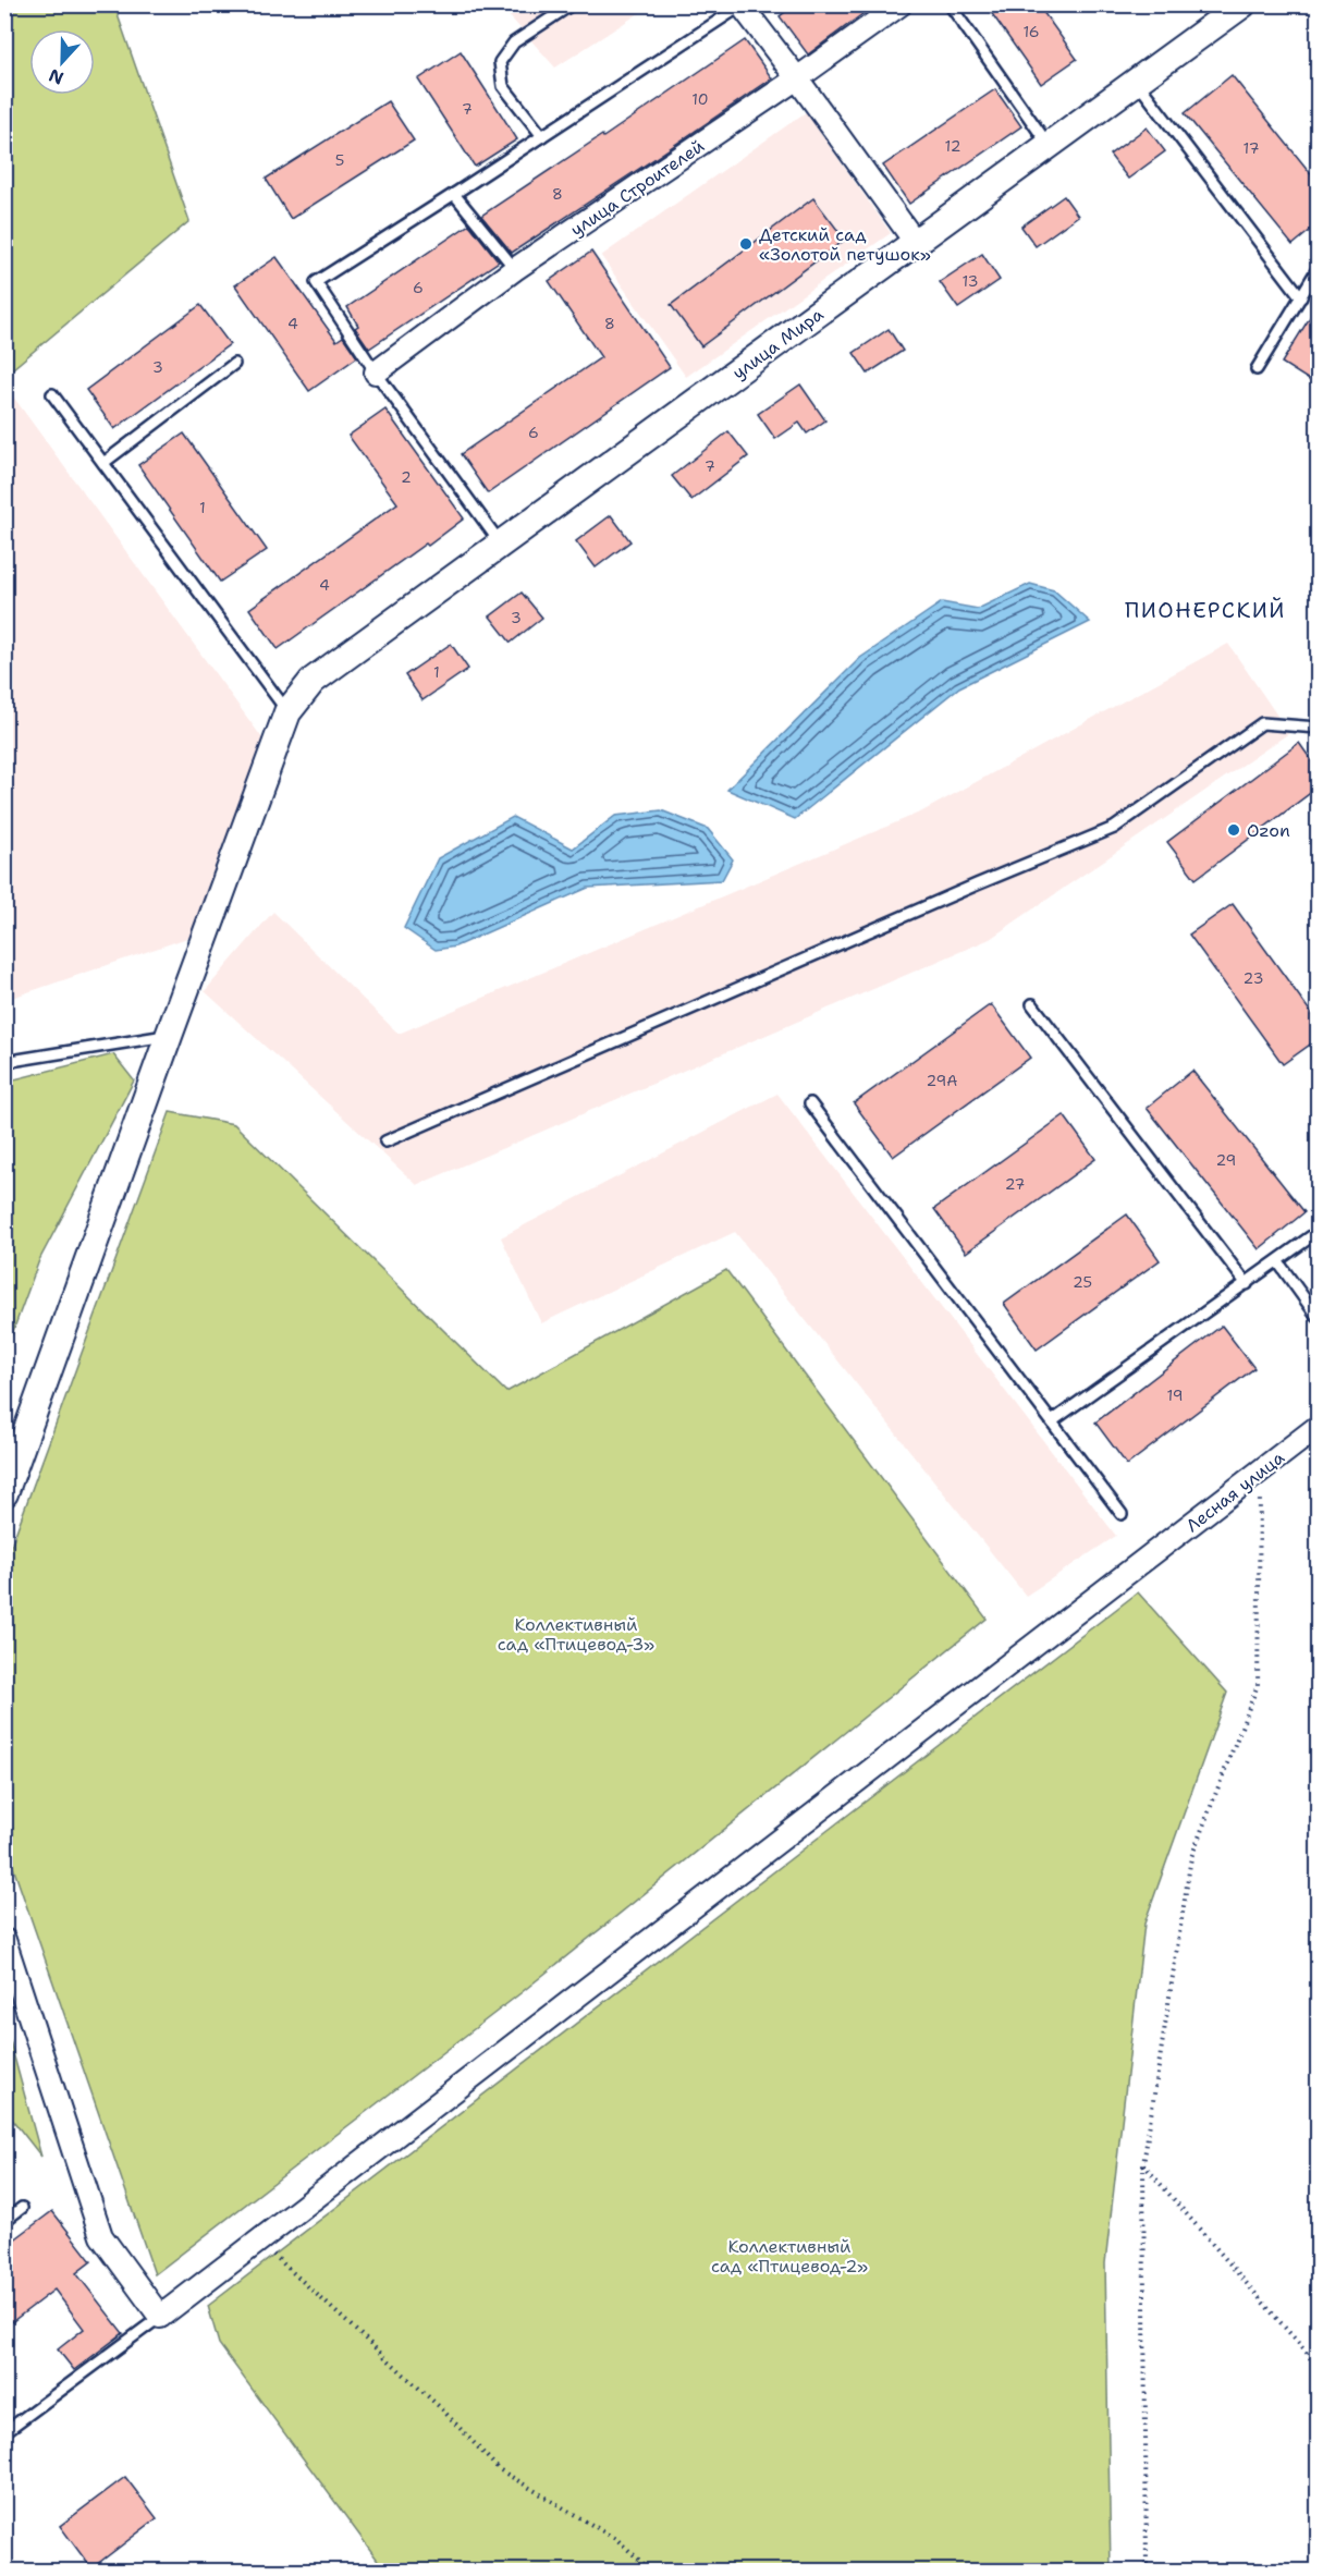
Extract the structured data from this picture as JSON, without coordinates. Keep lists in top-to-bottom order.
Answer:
{
  "streets": {
    "street": ["улица Строителей", "улица Мира", "Лесная улица"]
  },
  "districts": ["ПИОНЕРСКИЙ"],
  "parks": ["Коллективный сад «Птицевод-3»", "Коллективный сад «Птицевод-2»"],
  "places": ["Детский сад «Золотой петушок»", "Ozon"],
  "house_numbers": [
    "16",
    "10",
    "7",
    "12",
    "17",
    "5",
    "8",
    "13",
    "6",
    "4",
    "8",
    "3",
    "6",
    "7",
    "2",
    "1",
    "4",
    "3",
    "1",
    "23",
    "29А",
    "29",
    "27",
    "25",
    "19"
  ],
  "north": "bottom"
}
